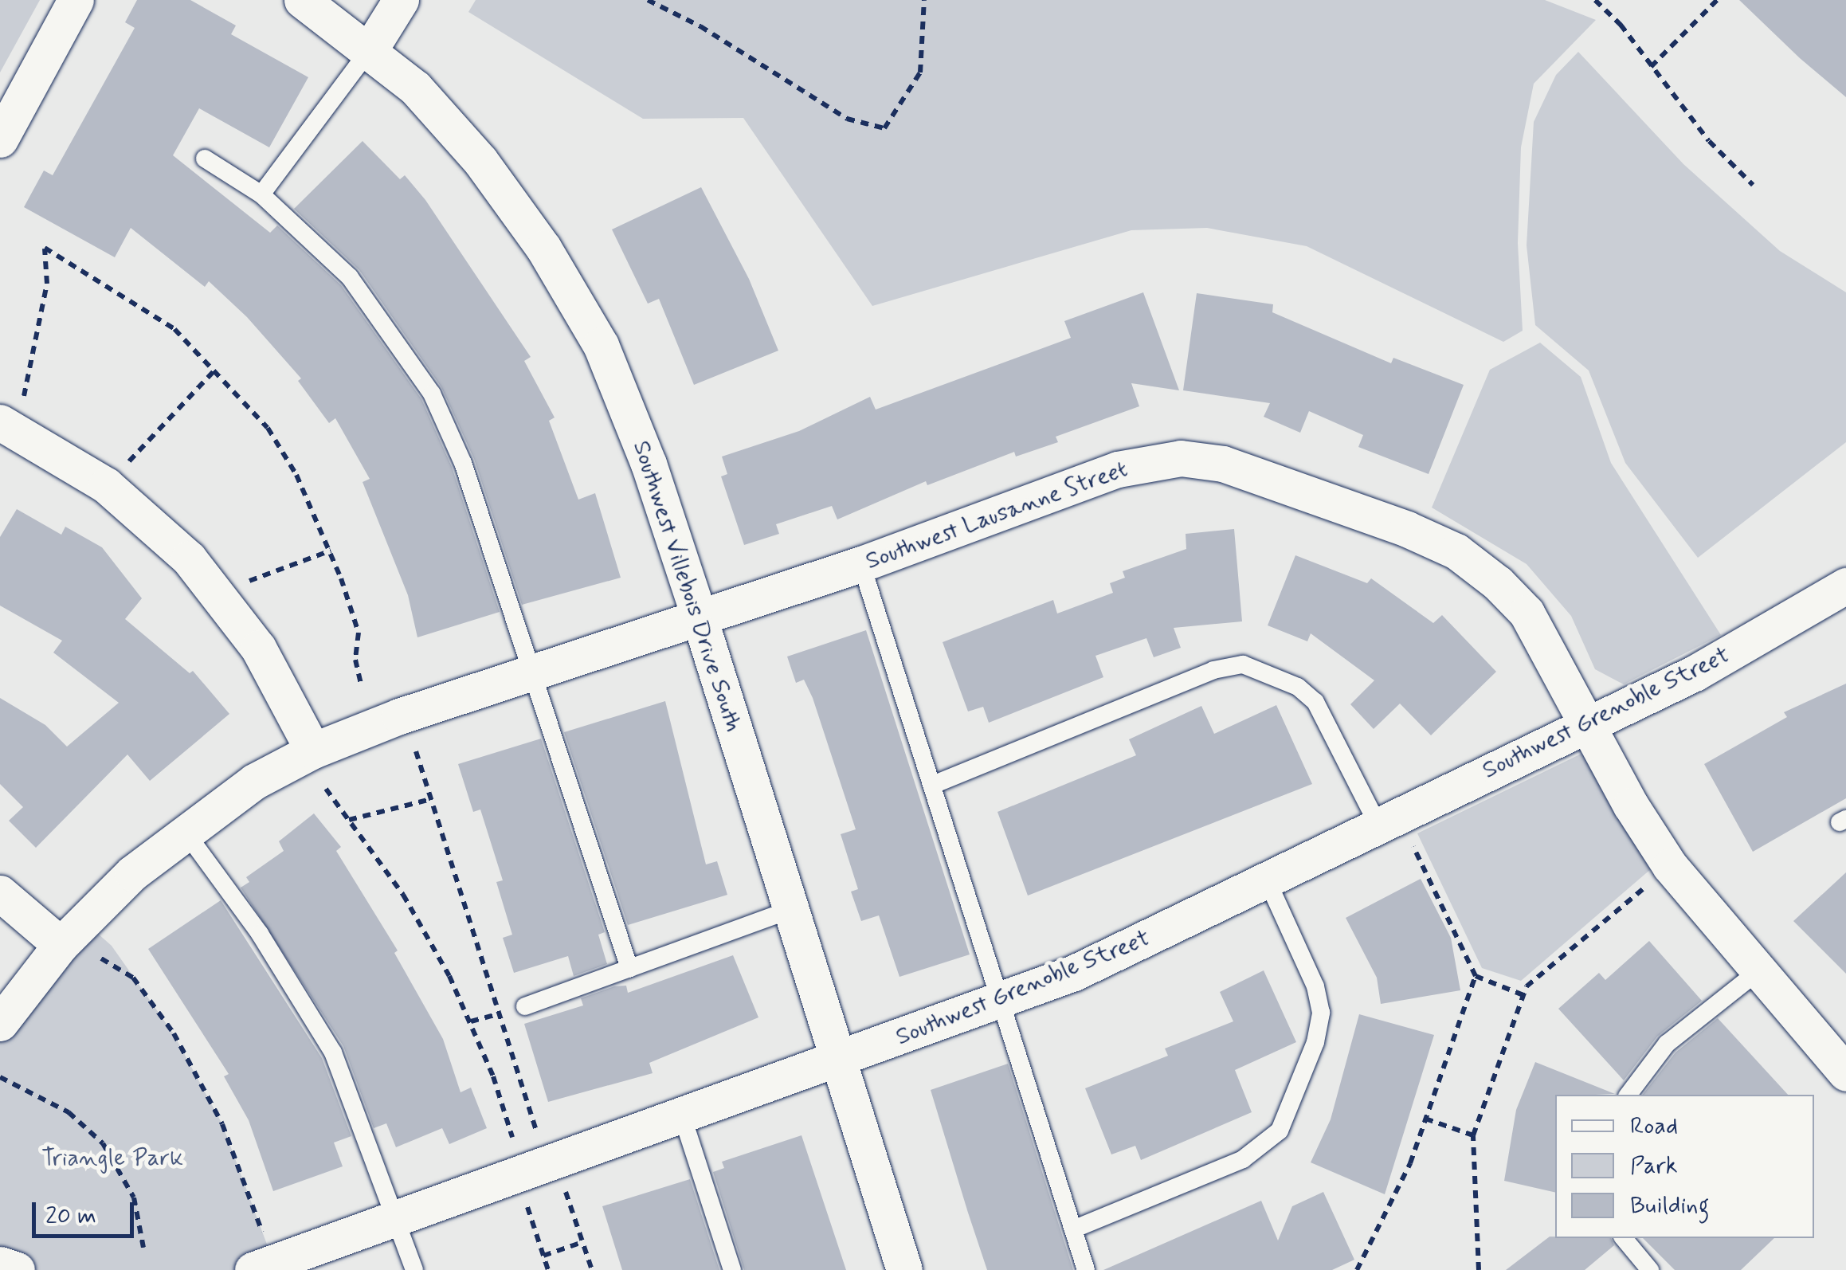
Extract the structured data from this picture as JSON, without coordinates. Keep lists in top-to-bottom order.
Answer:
{
  "streets": {
    "street": ["Southwest Lausanne Street", "Southwest Villebois Drive South", "Southwest Grenoble Street"]
  },
  "crossings": [
    ["Southwest Lausanne Street", "Southwest Villebois Drive South"],
    ["Southwest Lausanne Street", "Southwest Grenoble Street"],
    ["Southwest Villebois Drive South", "Southwest Grenoble Street"]
  ],
  "parks": ["Triangle Park"],
  "legend": ["Road", "Park", "Building"],
  "scale_bar": "20 m"
}
